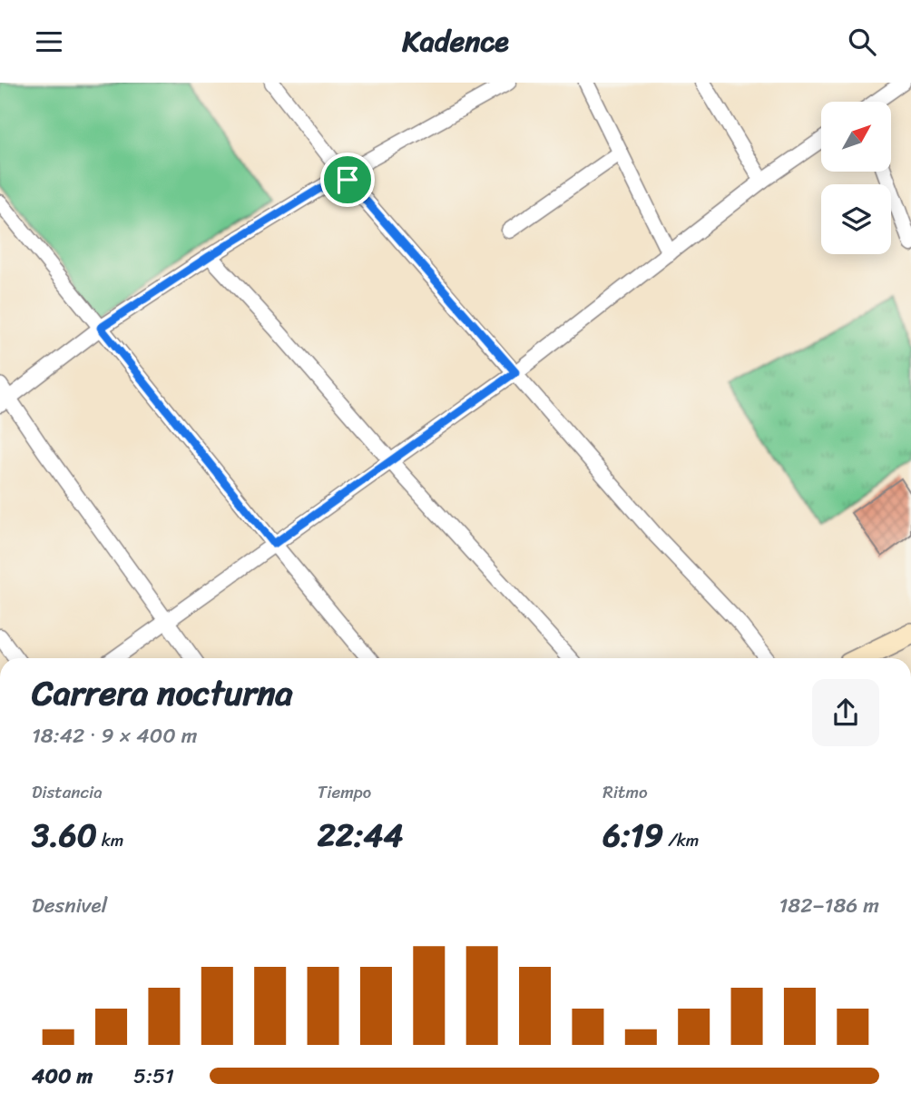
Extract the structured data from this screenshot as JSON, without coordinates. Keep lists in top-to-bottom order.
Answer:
{
  "north": "top right",
  "page": {
    "header": "Kadence",
    "heading": ["Carrera nocturna", "18:42 · 9 × 400 m"],
    "stats": [
      ["Distancia", "3.60 km"],
      ["Tiempo", "22:44"],
      ["Ritmo", "6:19 /km"]
    ],
    "chart": ["Desnivel", "182–186 m"],
    "list": [
      {
        "name": "400 m",
        "note": "5:51"
      }
    ]
  }
}
